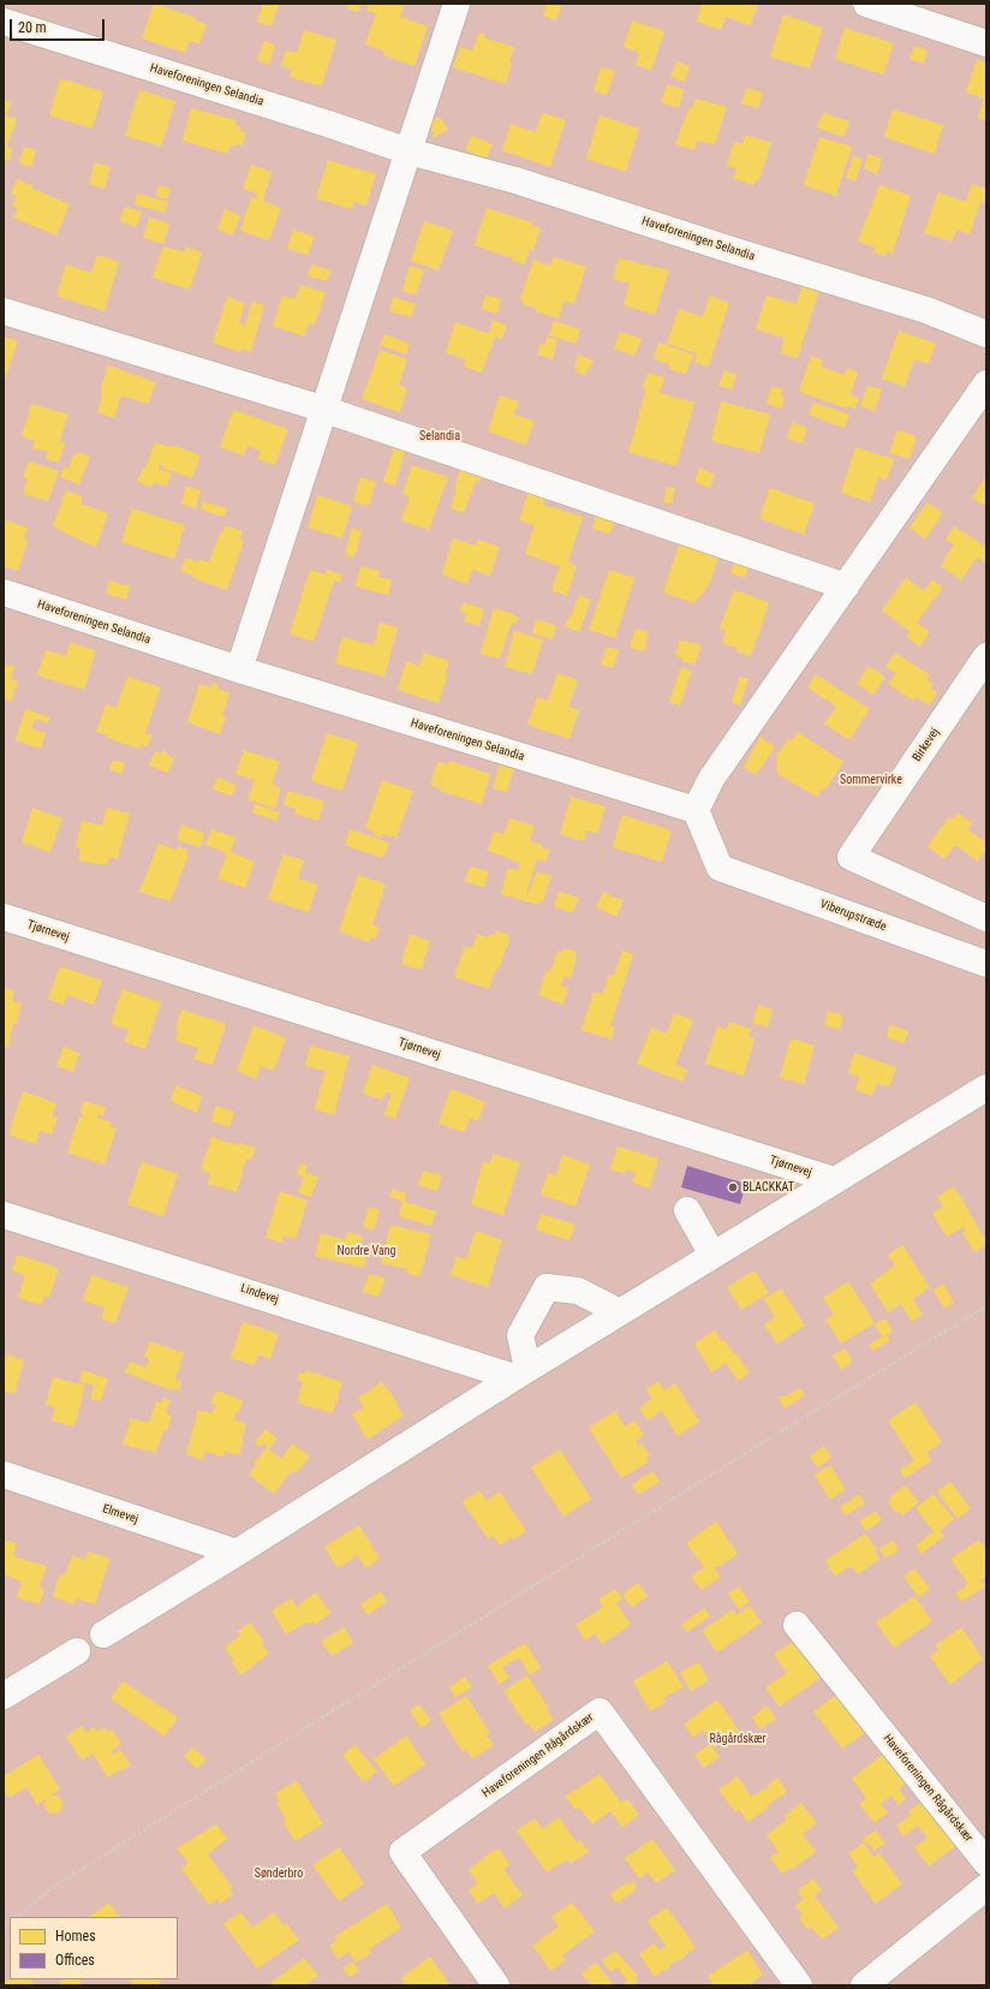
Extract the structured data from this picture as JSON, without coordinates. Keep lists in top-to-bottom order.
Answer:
{
  "streets": {
    "street": [
      "Haveforeningen Selandia",
      "Birkevej",
      "Viberupstræde",
      "Tjørnevej",
      "Lindevej",
      "Elmevej",
      "Haveforeningen Rågårdskær"
    ]
  },
  "crossings": [
    ["Haveforeningen Selandia", "Viberupstræde"]
  ],
  "parks": [
    "Selandia",
    "Sommervirke",
    "Nordre Vang",
    "Rågårdskær",
    "Sønderbro"
  ],
  "places": ["BLACKKAT"],
  "legend": ["Homes", "Offices"],
  "scale_bar": "20 m"
}
